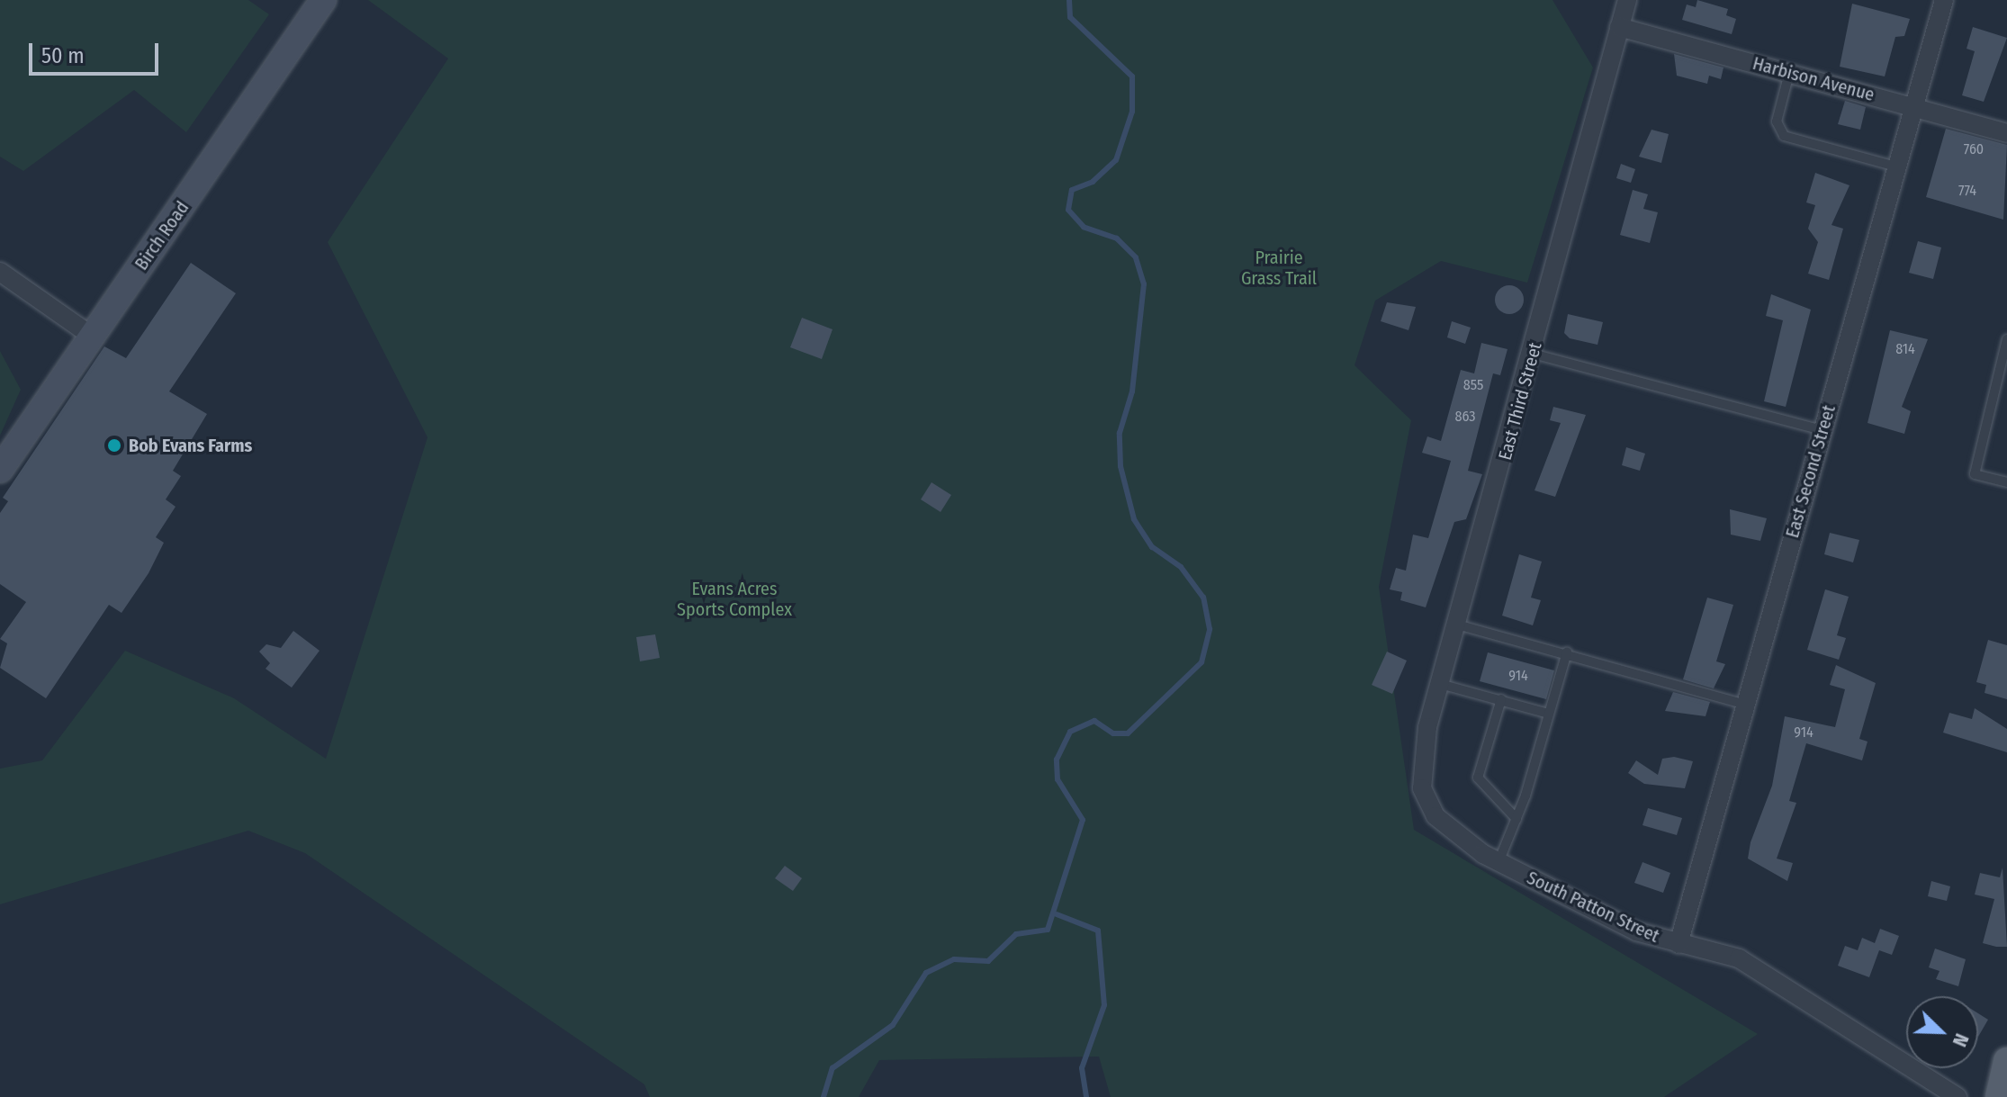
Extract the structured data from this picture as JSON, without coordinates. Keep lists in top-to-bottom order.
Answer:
{
  "streets": {
    "street": [
      "Harbison Avenue",
      "Birch Road",
      "East Third Street",
      "East Second Street",
      "South Patton Street"
    ]
  },
  "crossings": [
    ["Harbison Avenue", "East Third Street"],
    ["Harbison Avenue", "East Second Street"],
    ["East Third Street", "South Patton Street"],
    ["East Second Street", "South Patton Street"]
  ],
  "parks": ["Prairie Grass Trail", "Evans Acres Sports Complex"],
  "places": ["Bob Evans Farms"],
  "house_numbers": [
    "760",
    "774",
    "814",
    "855",
    "863",
    "914",
    "914"
  ],
  "scale_bar": "50 m",
  "north": "bottom right"
}
